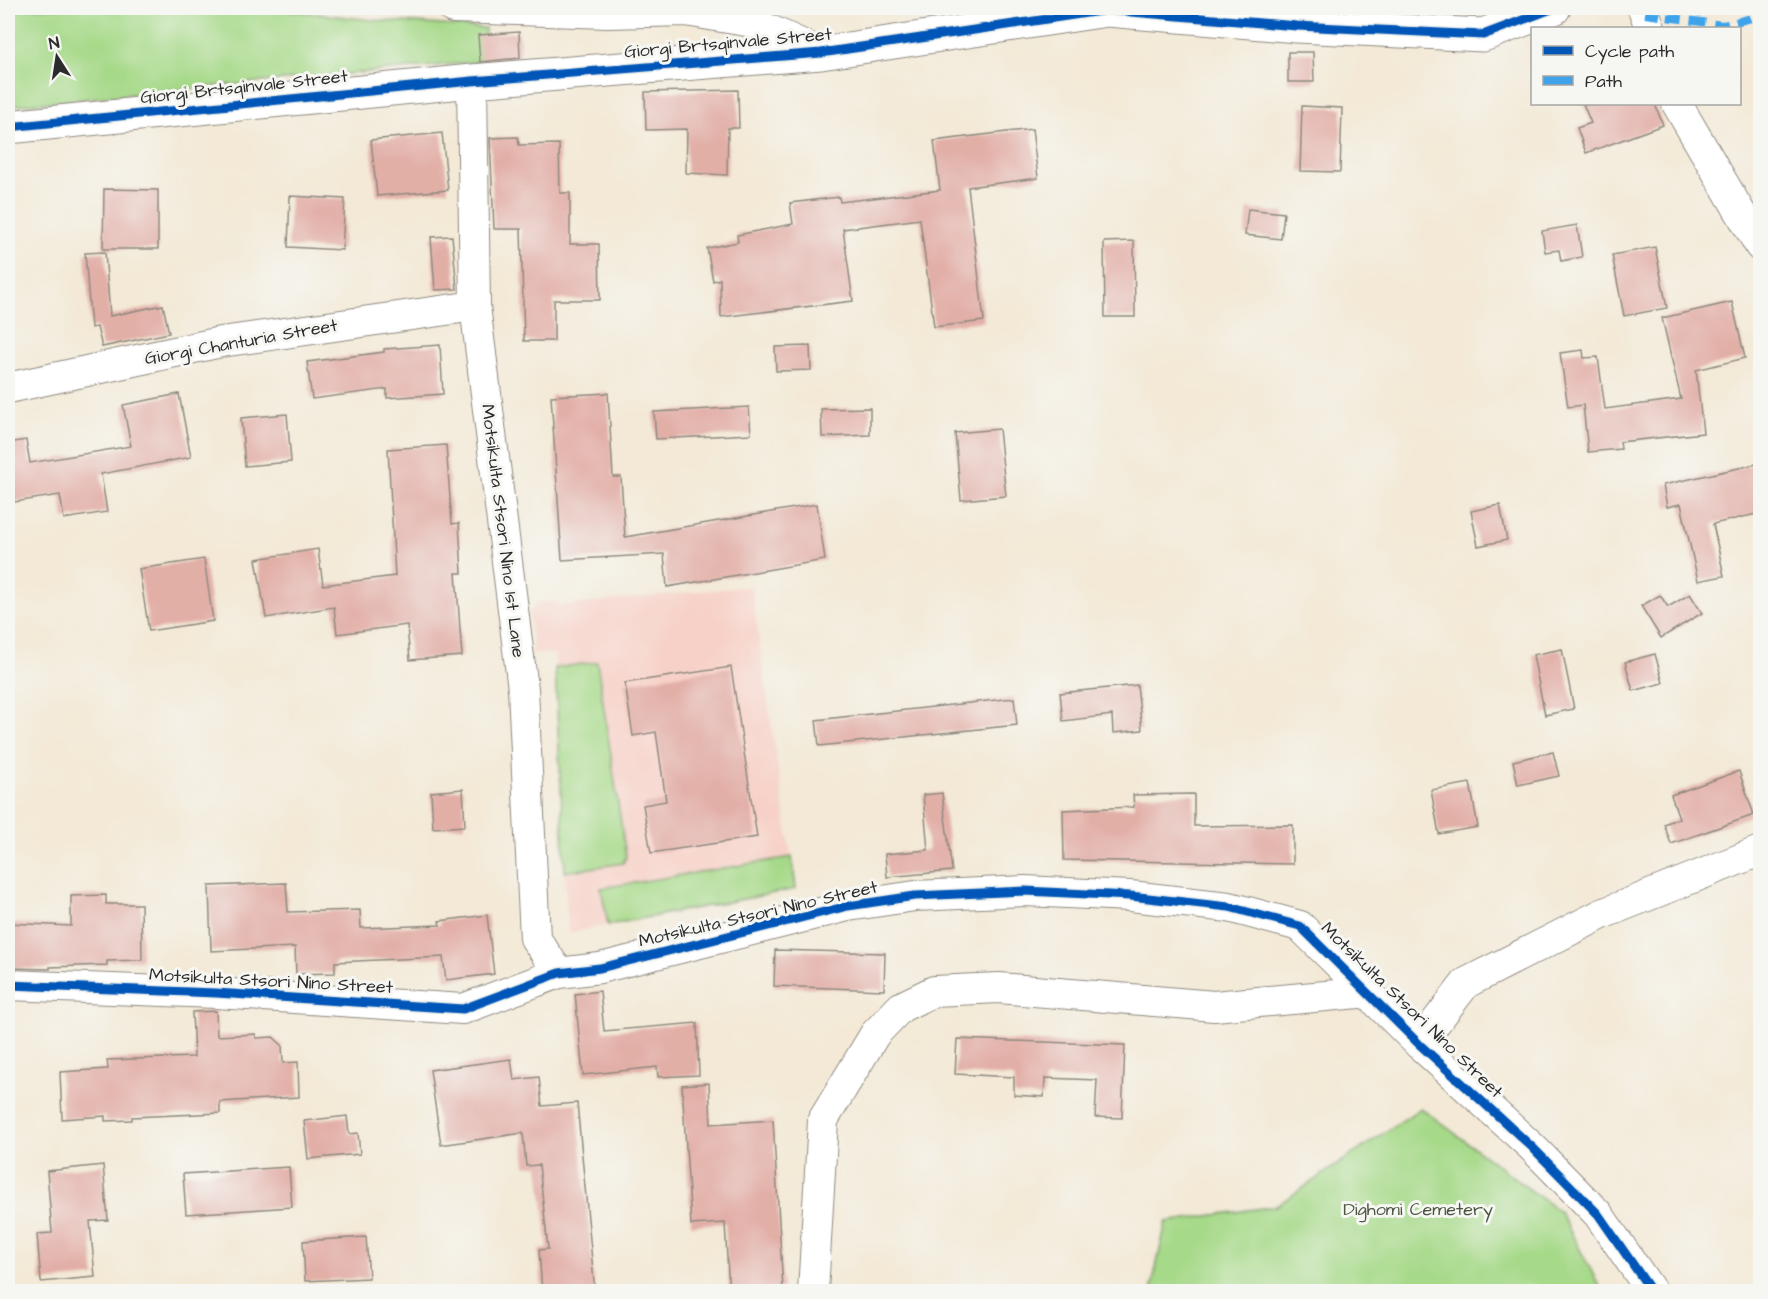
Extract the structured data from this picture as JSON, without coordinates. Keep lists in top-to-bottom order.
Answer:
{
  "streets": {
    "street": [
      "Giorgi Brtsqinvale Street",
      "Giorgi Chanturia Street",
      "Motsikulta Stsori Nino 1st Lane",
      "Motsikulta Stsori Nino Street"
    ]
  },
  "crossings": [
    ["Giorgi Brtsqinvale Street", "Motsikulta Stsori Nino 1st Lane"],
    ["Giorgi Chanturia Street", "Motsikulta Stsori Nino 1st Lane"],
    ["Motsikulta Stsori Nino 1st Lane", "Motsikulta Stsori Nino Street"]
  ],
  "parks": ["Dighomi Cemetery"],
  "legend": ["Cycle path", "Path"],
  "north": "top"
}
